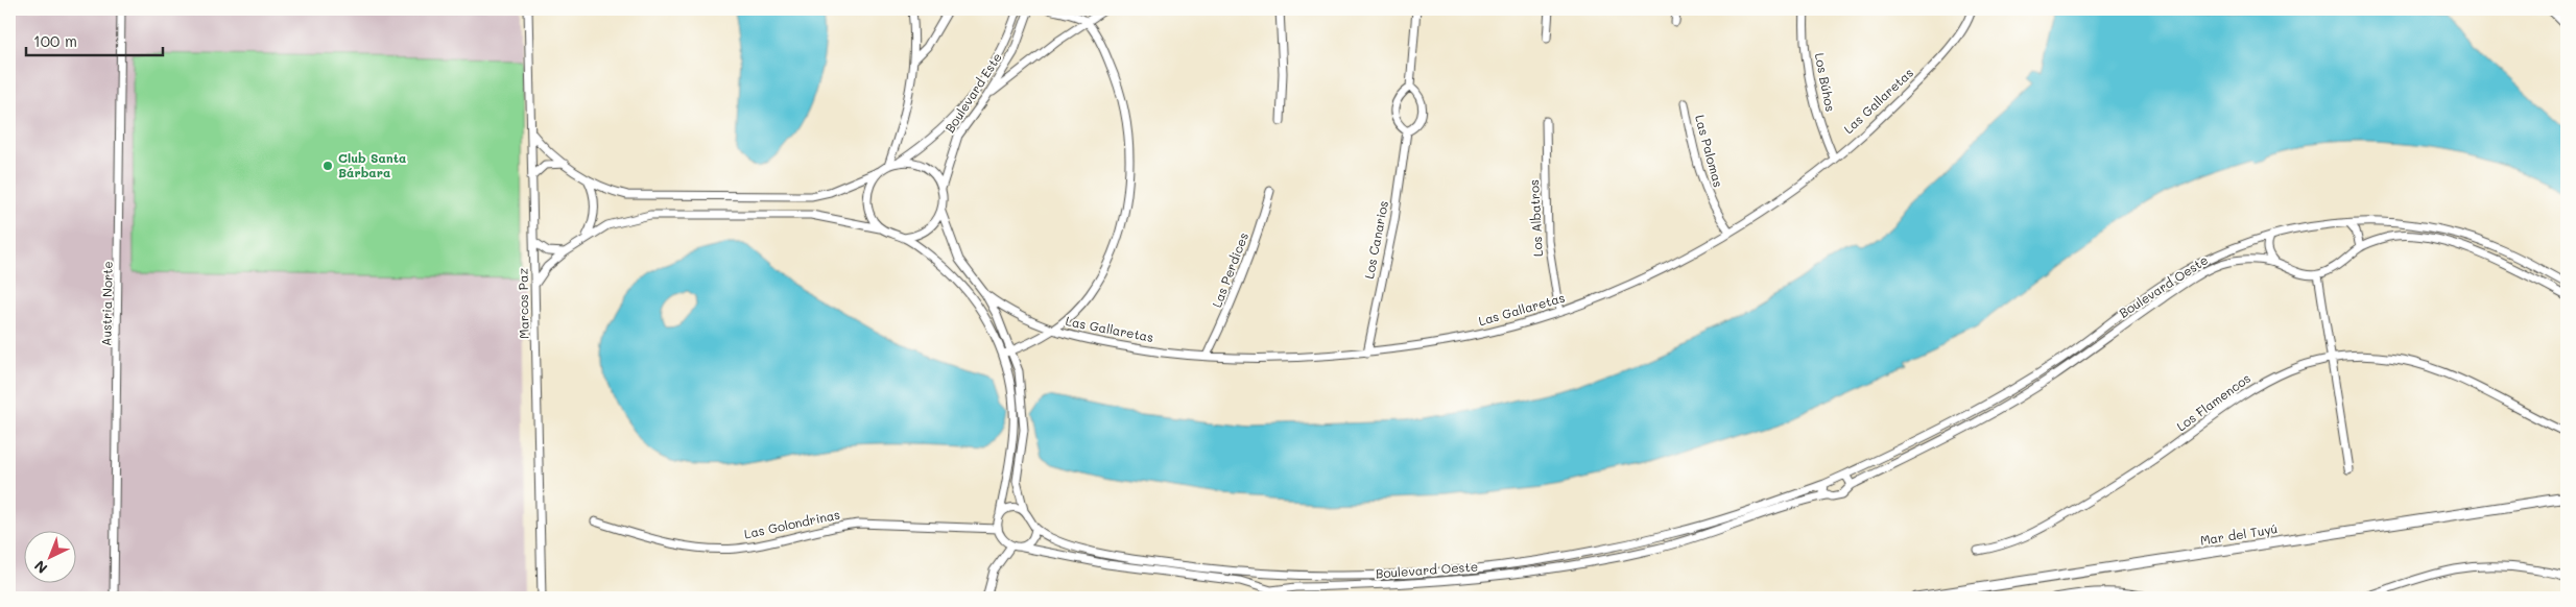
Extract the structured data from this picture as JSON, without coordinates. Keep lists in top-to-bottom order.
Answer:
{
  "streets": {
    "street": [
      "Los Búhos",
      "Boulevard Este",
      "Las Gallaretas",
      "Las Palomas",
      "Los Albatros",
      "Los Canarios",
      "Las Perdices",
      "Boulevard Oeste",
      "Austria Norte",
      "Marcos Paz",
      "Los Flamencos",
      "Las Golondrinas",
      "Mar del Tuyú"
    ]
  },
  "crossings": [
    ["Los Búhos", "Las Gallaretas"],
    ["Las Gallaretas", "Las Palomas"],
    ["Las Gallaretas", "Los Albatros"],
    ["Las Gallaretas", "Los Canarios"],
    ["Las Gallaretas", "Las Perdices"],
    ["Boulevard Oeste", "Las Golondrinas"]
  ],
  "places": ["Club Santa Bárbara"],
  "scale_bar": "100 m",
  "north": "bottom left"
}
